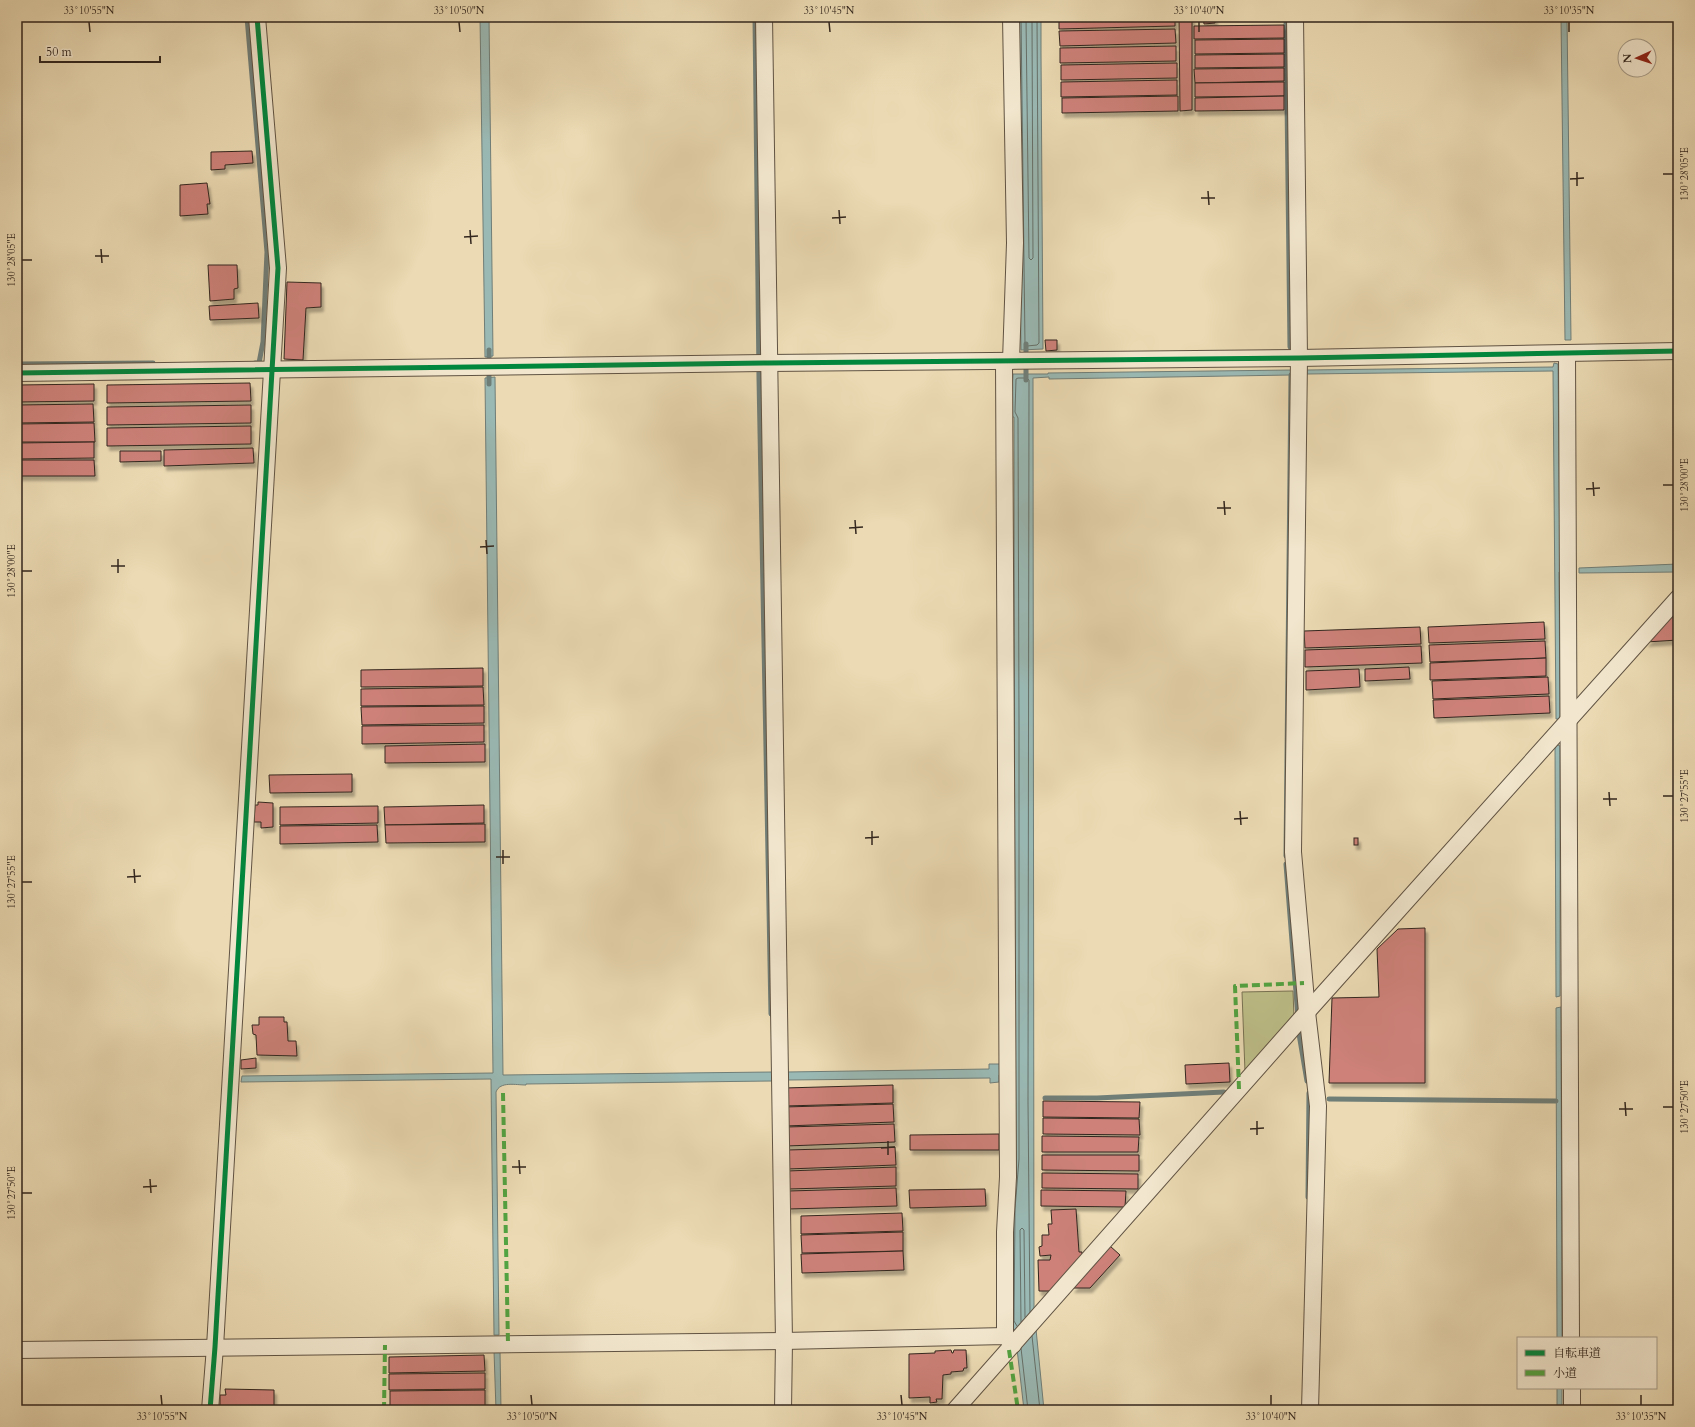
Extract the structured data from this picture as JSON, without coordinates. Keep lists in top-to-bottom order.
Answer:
{
  "legend": ["自転車道", "小道"],
  "scale_bar": "50 m",
  "north": "left",
  "coordinates": [
    "33°10'55\"N",
    "33°10'50\"N",
    "33°10'45\"N",
    "33°10'40\"N",
    "33°10'35\"N",
    "130°28'05\"E",
    "130°28'00\"E",
    "130°27'55\"E",
    "130°27'50\"E"
  ]
}
